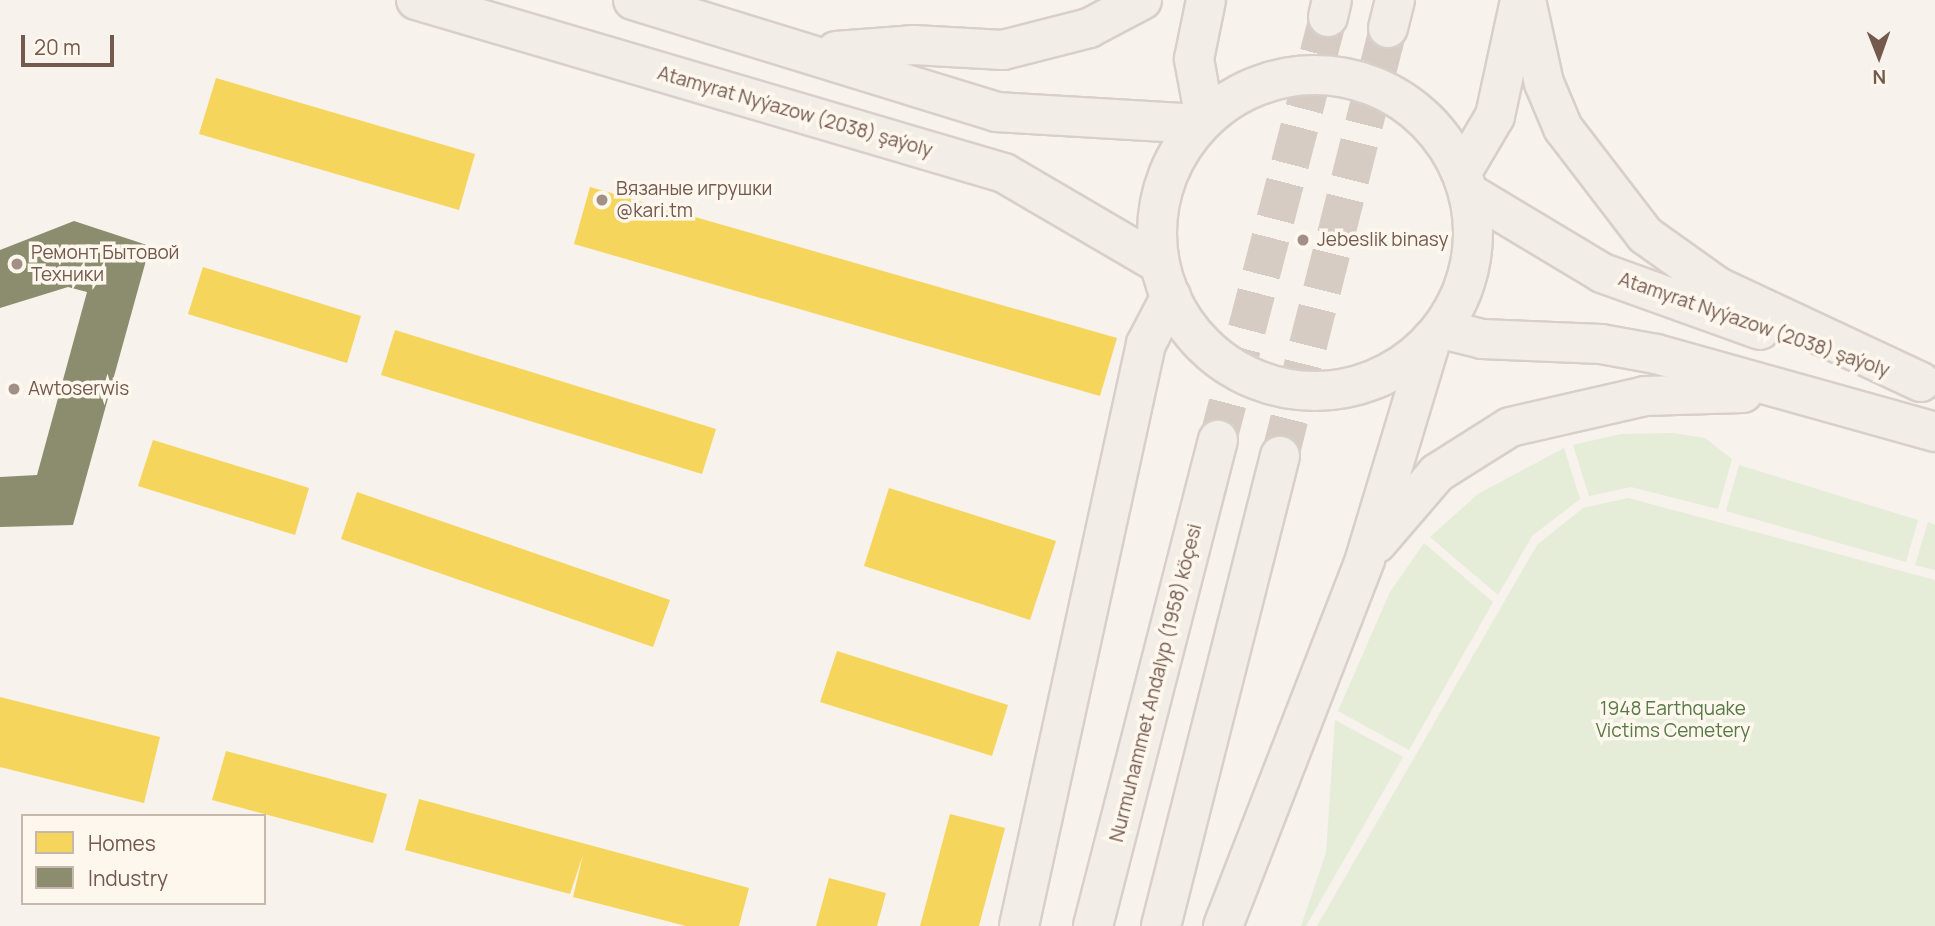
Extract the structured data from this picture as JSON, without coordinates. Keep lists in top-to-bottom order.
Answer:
{
  "streets": {
    "main road": ["Atamyrat Nyýazow (2038) şaýoly", "Nurmuhammet Andalyp (1958) köçesi"]
  },
  "parks": ["1948 Earthquake Victims Cemetery"],
  "places": [
    "Вязаные игрушки @kari.tm",
    "Jebeslik binasy",
    "Ремонт Бытовой Техники",
    "Awtoserwis"
  ],
  "legend": ["Homes", "Industry"],
  "scale_bar": "20 m",
  "north": "bottom"
}
